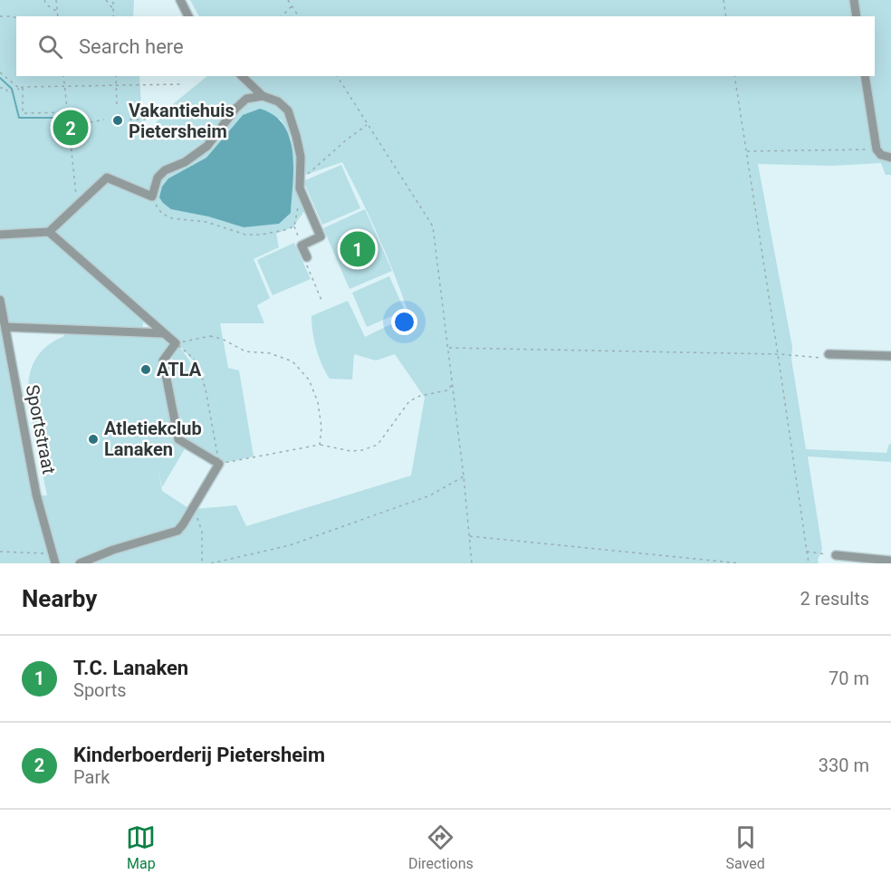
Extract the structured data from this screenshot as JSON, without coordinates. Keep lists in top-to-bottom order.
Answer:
{
  "streets": {
    "street": ["Sportstraat"]
  },
  "places": ["Vakantiehuis Pietersheim", "ATLA", "Atletiekclub Lanaken"],
  "page": {
    "search": "Search here",
    "pins": ["2", "1"],
    "heading": ["Nearby", "2 results"],
    "list": [
      {
        "mark": "1",
        "name": "T.C. Lanaken",
        "note": "Sports",
        "value": "70 m"
      },
      {
        "mark": "2",
        "name": "Kinderboerderij Pietersheim",
        "note": "Park",
        "value": "330 m"
      }
    ],
    "nav": ["Map", "Directions", "Saved"]
  }
}
